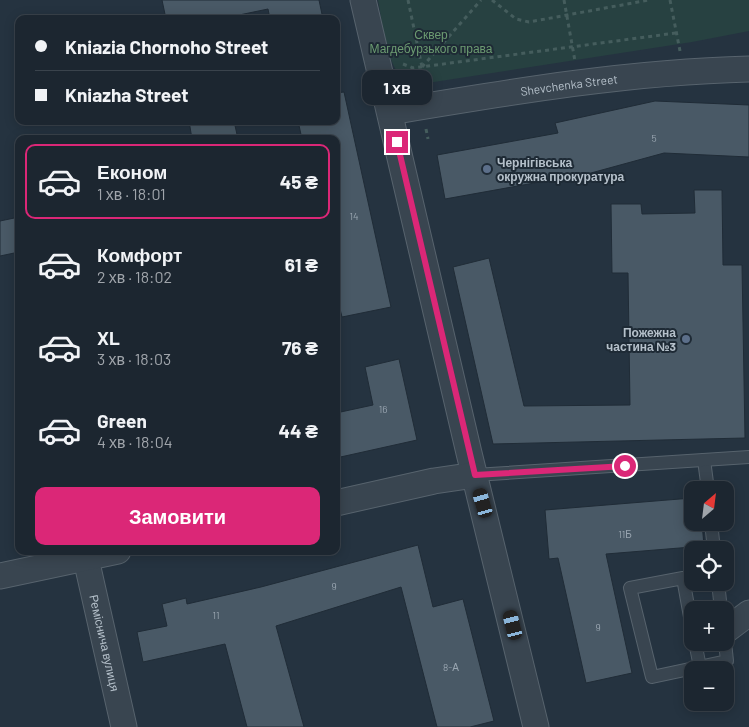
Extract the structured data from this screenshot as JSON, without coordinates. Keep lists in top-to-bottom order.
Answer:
{
  "streets": {
    "street": ["Shevchenka Street", "Реміснича вулиця"]
  },
  "parks": ["Сквер Магдебурзького права"],
  "places": ["Чернігівська окружна прокуратура", "Пожежна частина №3"],
  "house_numbers": [
    "5",
    "14",
    "16",
    "11Б",
    "9",
    "11",
    "9",
    "8-А"
  ],
  "north": "top right",
  "page": {
    "banner": ["Kniazia Chornoho Street", "Kniazha Street"],
    "bubble": "1 хв",
    "list": [
      {
        "name": "Економ",
        "note": "1 хв · 18:01",
        "value": "45 ₴"
      },
      {
        "name": "Комфорт",
        "note": "2 хв · 18:02",
        "value": "61 ₴"
      },
      {
        "name": "XL",
        "note": "3 хв · 18:03",
        "value": "76 ₴"
      },
      {
        "name": "Green",
        "note": "4 хв · 18:04",
        "value": "44 ₴"
      }
    ],
    "buttons": "Замовити",
    "map_buttons": ["+", "−"]
  }
}
